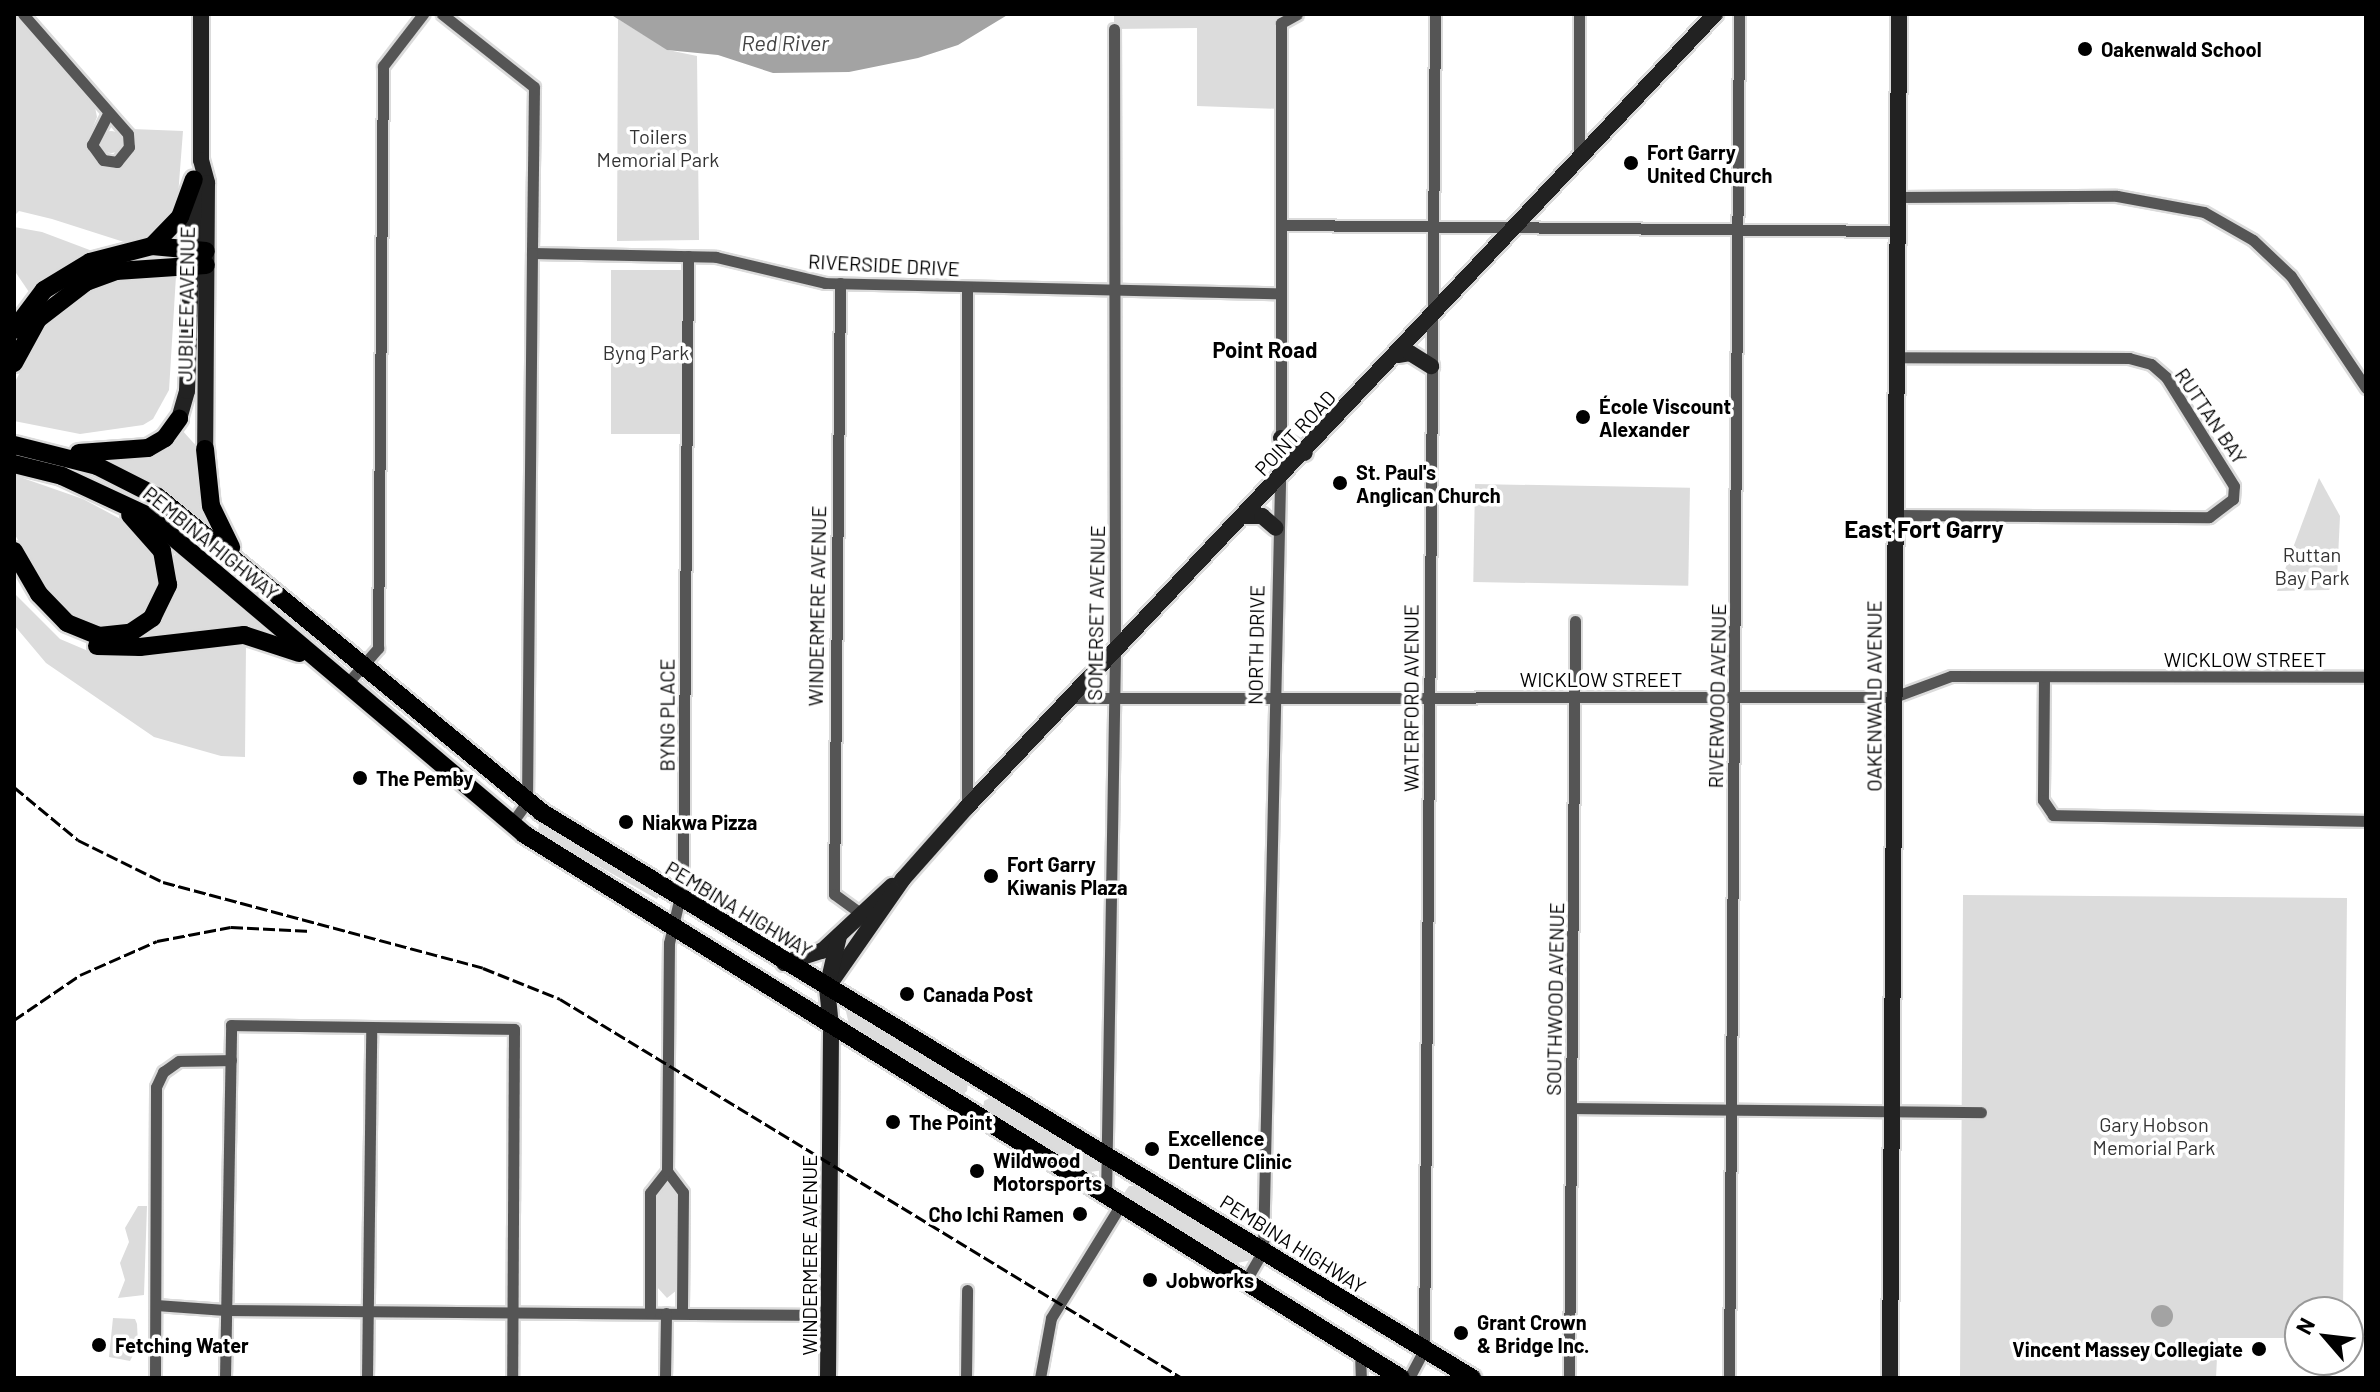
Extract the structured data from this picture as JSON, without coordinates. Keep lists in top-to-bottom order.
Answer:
{
  "streets": {
    "main road": ["PEMBINA HIGHWAY"],
    "street": [
      "RIVERSIDE DRIVE",
      "JUBILEE AVENUE",
      "RUTTAN BAY",
      "POINT ROAD",
      "WINDERMERE AVENUE",
      "SOMERSET AVENUE",
      "NORTH DRIVE",
      "WICKLOW STREET",
      "RIVERWOOD AVENUE",
      "OAKENWALD AVENUE",
      "WATERFORD AVENUE",
      "BYNG PLACE",
      "SOUTHWOOD AVENUE"
    ]
  },
  "crossings": [
    ["RIVERSIDE DRIVE", "WINDERMERE AVENUE"],
    ["RIVERSIDE DRIVE", "SOMERSET AVENUE"],
    ["RIVERSIDE DRIVE", "NORTH DRIVE"],
    ["RIVERSIDE DRIVE", "BYNG PLACE"],
    ["RUTTAN BAY", "OAKENWALD AVENUE"],
    ["POINT ROAD", "PEMBINA HIGHWAY"],
    ["POINT ROAD", "WINDERMERE AVENUE"],
    ["POINT ROAD", "SOMERSET AVENUE"],
    ["POINT ROAD", "NORTH DRIVE"],
    ["POINT ROAD", "WICKLOW STREET"],
    ["POINT ROAD", "WATERFORD AVENUE"],
    ["PEMBINA HIGHWAY", "WINDERMERE AVENUE"],
    ["PEMBINA HIGHWAY", "SOMERSET AVENUE"],
    ["PEMBINA HIGHWAY", "NORTH DRIVE"],
    ["PEMBINA HIGHWAY", "WATERFORD AVENUE"],
    ["PEMBINA HIGHWAY", "BYNG PLACE"],
    ["SOMERSET AVENUE", "WICKLOW STREET"],
    ["NORTH DRIVE", "WICKLOW STREET"],
    ["WICKLOW STREET", "RIVERWOOD AVENUE"],
    ["WICKLOW STREET", "OAKENWALD AVENUE"],
    ["WICKLOW STREET", "WATERFORD AVENUE"],
    ["WICKLOW STREET", "SOUTHWOOD AVENUE"]
  ],
  "districts": ["Point Road", "East Fort Garry"],
  "water": ["Red River"],
  "parks": [
    "Toilers Memorial Park",
    "Byng Park",
    "Ruttan Bay Park",
    "Gary Hobson Memorial Park"
  ],
  "places": [
    "Oakenwald School",
    "Fort Garry United Church",
    "École Viscount Alexander",
    "St. Paul's Anglican Church",
    "The Pemby",
    "Niakwa Pizza",
    "Fort Garry Kiwanis Plaza",
    "Canada Post",
    "The Point",
    "Excellence Denture Clinic",
    "Wildwood Motorsports",
    "Cho Ichi Ramen",
    "Jobworks",
    "Grant Crown & Bridge Inc.",
    "Fetching Water",
    "Vincent Massey Collegiate"
  ],
  "north": "top left"
}
